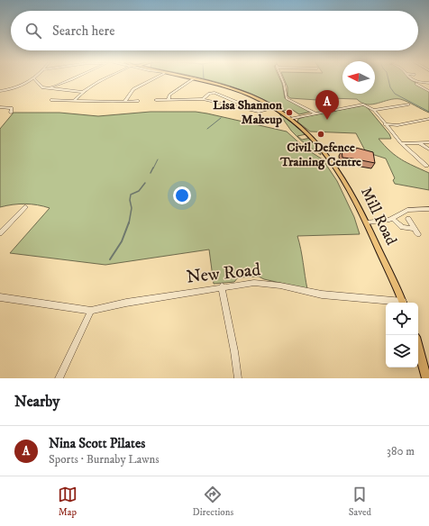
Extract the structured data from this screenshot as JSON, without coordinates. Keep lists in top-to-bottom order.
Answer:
{
  "streets": {
    "main road": ["Mill Road"],
    "street": ["New Road"]
  },
  "places": ["Lisa Shannon Makeup", "Civil Defence Training Centre"],
  "north": "left",
  "page": {
    "search": "Search here",
    "pins": "A",
    "heading": "Nearby",
    "list": [
      {
        "mark": "A",
        "name": "Nina Scott Pilates",
        "note": "Sports · Burnaby Lawns",
        "value": "380 m"
      }
    ],
    "nav": ["Map", "Directions", "Saved"]
  }
}
